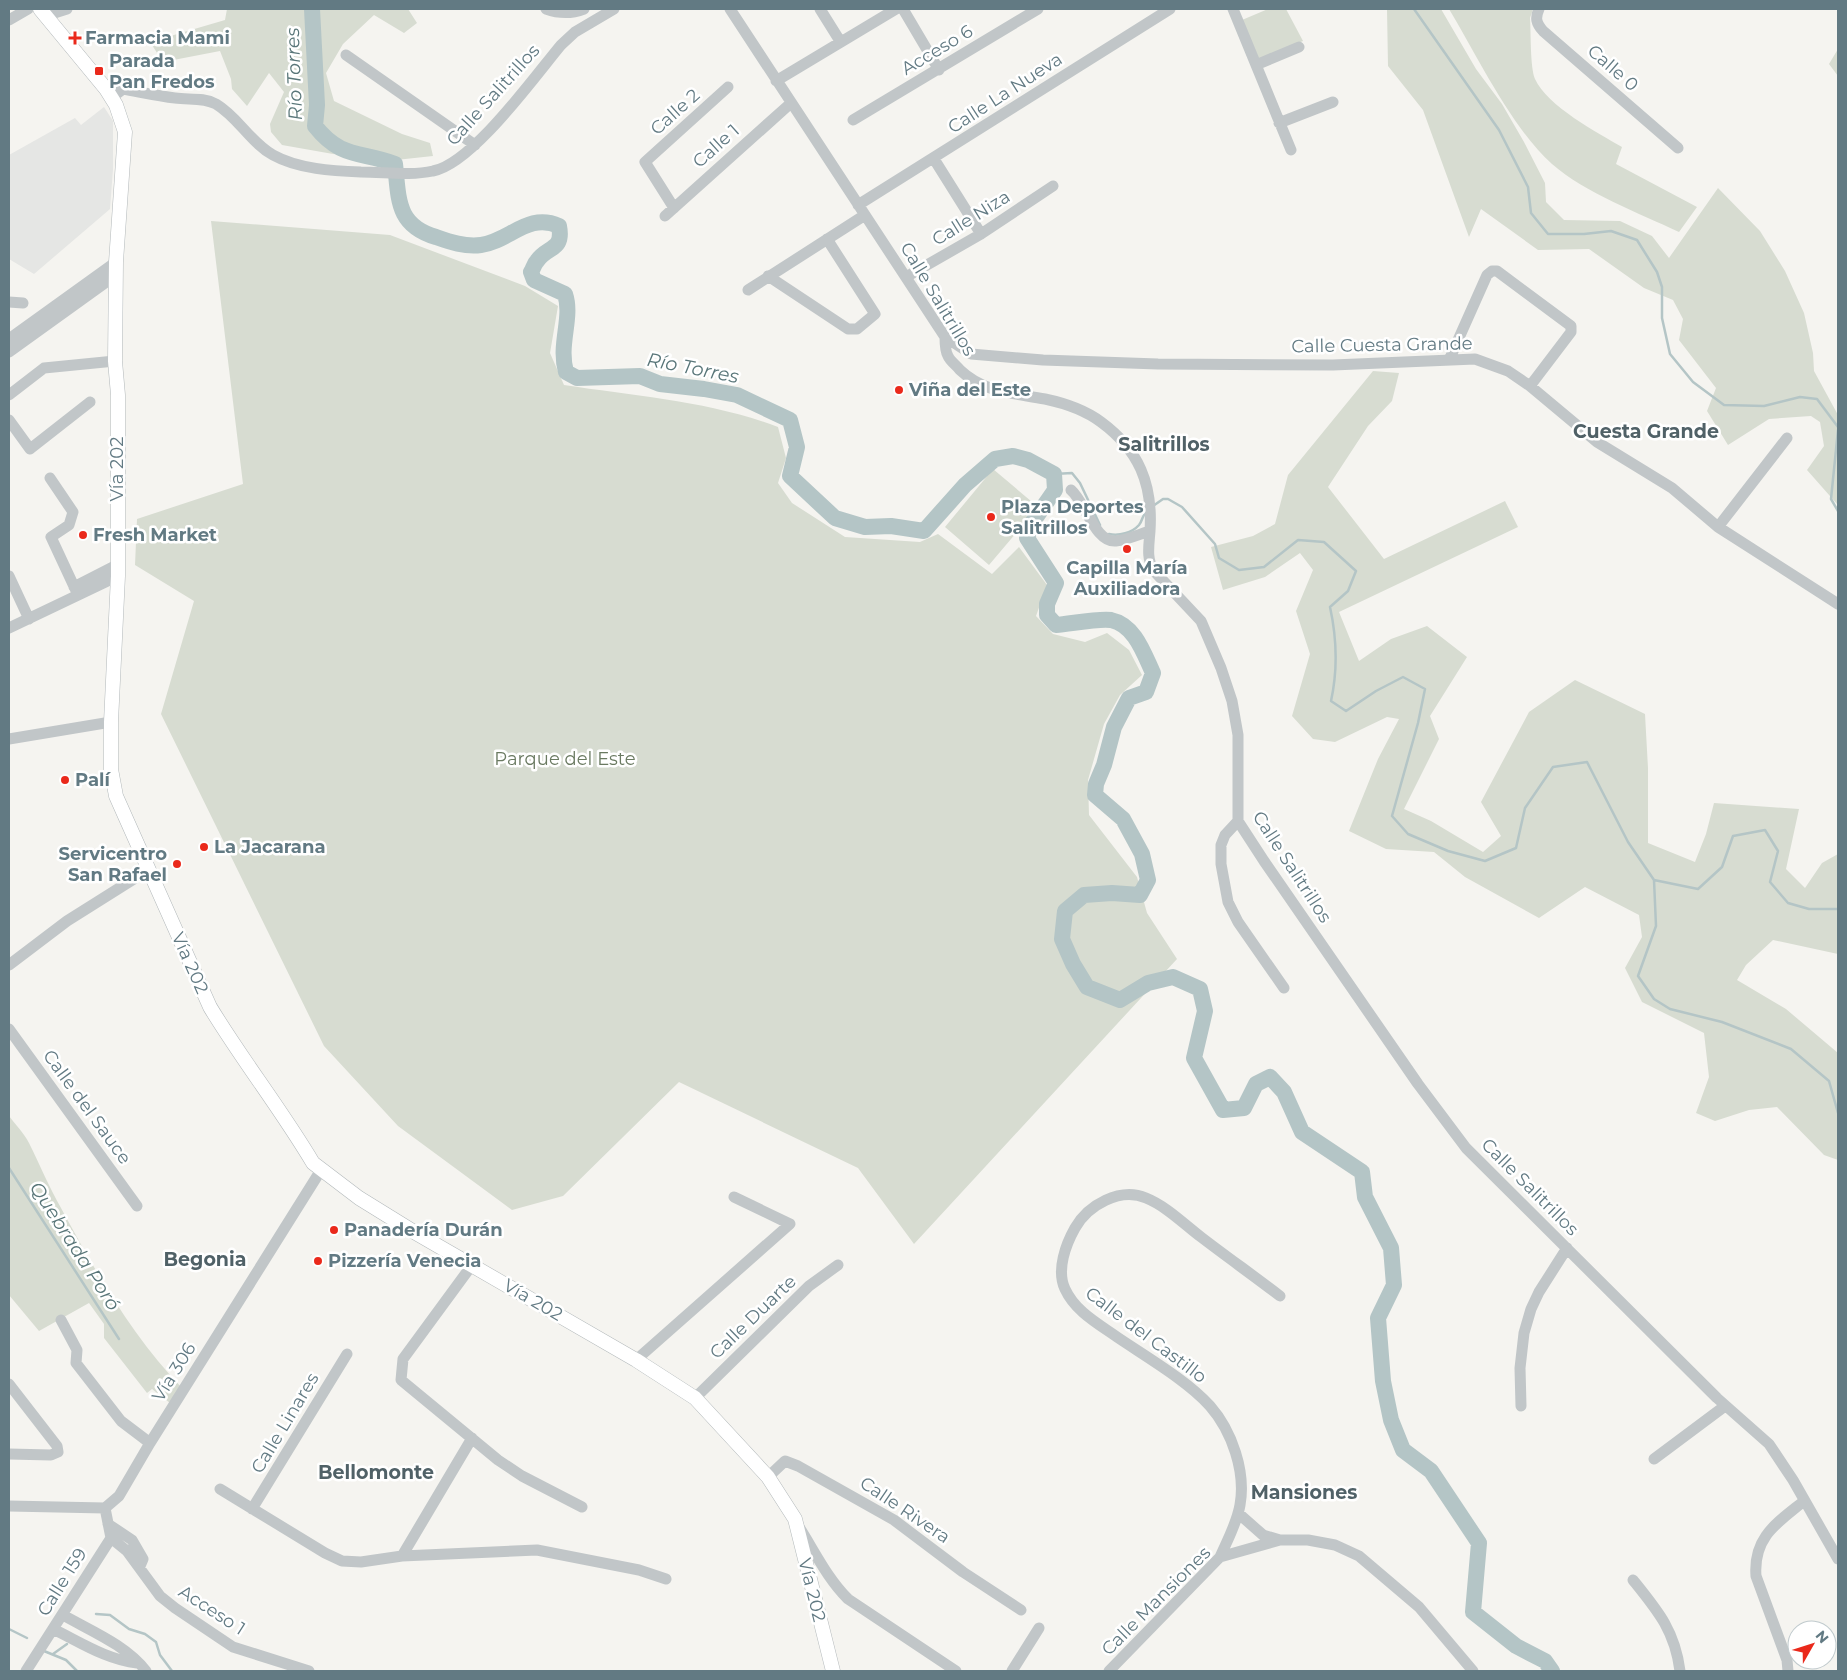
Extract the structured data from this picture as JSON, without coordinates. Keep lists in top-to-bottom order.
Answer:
{
  "streets": {
    "main road": ["Vía 202"],
    "street": [
      "Acceso 6",
      "Calle 0",
      "Calle La Nueva",
      "Calle Salitrillos",
      "Calle 2",
      "Calle 1",
      "Calle Niza",
      "Calle Cuesta Grande",
      "Calle del Sauce",
      "Calle Duarte",
      "Calle del Castillo",
      "Vía 306",
      "Calle Linares",
      "Calle Rivera",
      "Calle 159",
      "Calle Mansiones",
      "Acceso 1"
    ]
  },
  "crossings": [
    ["Calle La Nueva", "Calle Salitrillos"],
    ["Calle Salitrillos", "Calle 1"],
    ["Calle Salitrillos", "Calle Niza"],
    ["Calle Salitrillos", "Calle Cuesta Grande"],
    ["Calle Salitrillos", "Vía 202"],
    ["Calle 2", "Calle 1"],
    ["Vía 202", "Calle Duarte"],
    ["Vía 202", "Vía 306"],
    ["Vía 202", "Calle Rivera"],
    ["Calle del Castillo", "Calle Mansiones"],
    ["Vía 306", "Calle 159"],
    ["Calle 159", "Acceso 1"]
  ],
  "districts": [
    "Cuesta Grande",
    "Salitrillos",
    "Begonia",
    "Bellomonte",
    "Mansiones"
  ],
  "water": ["Río Torres", "Quebrada Poró"],
  "parks": ["Parque del Este"],
  "places": {
    "health": ["Farmacia Mami"],
    "transit": ["Parada Pan Fredos"],
    "other": [
      "Viña del Este",
      "Plaza Deportes Salitrillos",
      "Fresh Market",
      "Capilla María Auxiliadora",
      "Palí",
      "La Jacarana",
      "Servicentro San Rafael",
      "Panadería Durán",
      "Pizzería Venecia"
    ]
  },
  "north": "top right"
}
